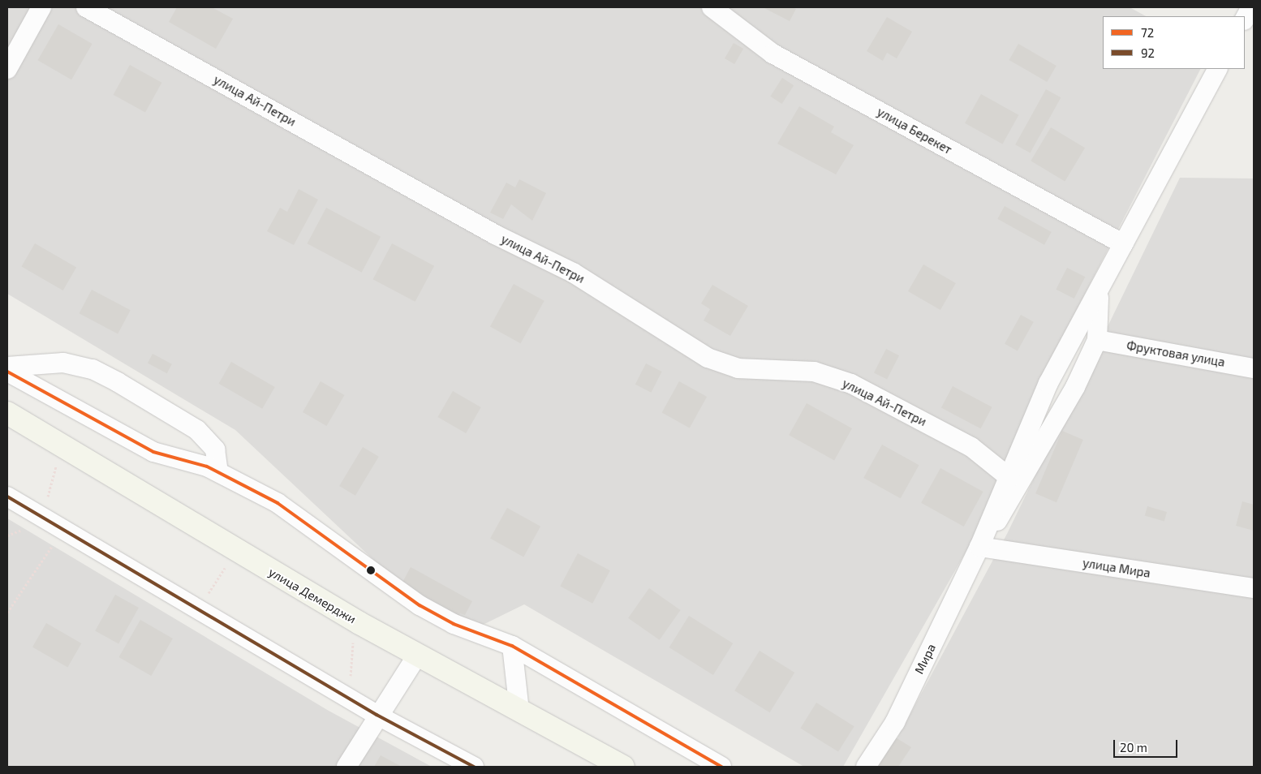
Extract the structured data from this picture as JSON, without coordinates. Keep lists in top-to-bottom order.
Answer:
{
  "streets": {
    "main road": ["улица Демерджи"],
    "street": [
      "улица Ай-Петри",
      "улица Берекет",
      "Фруктовая улица",
      "улица Мира",
      "Мира"
    ]
  },
  "crossings": [
    ["улица Мира", "Мира"]
  ],
  "lines": ["transit line 72", "transit line 92"],
  "legend": ["72", "92"],
  "scale_bar": "20 m"
}
